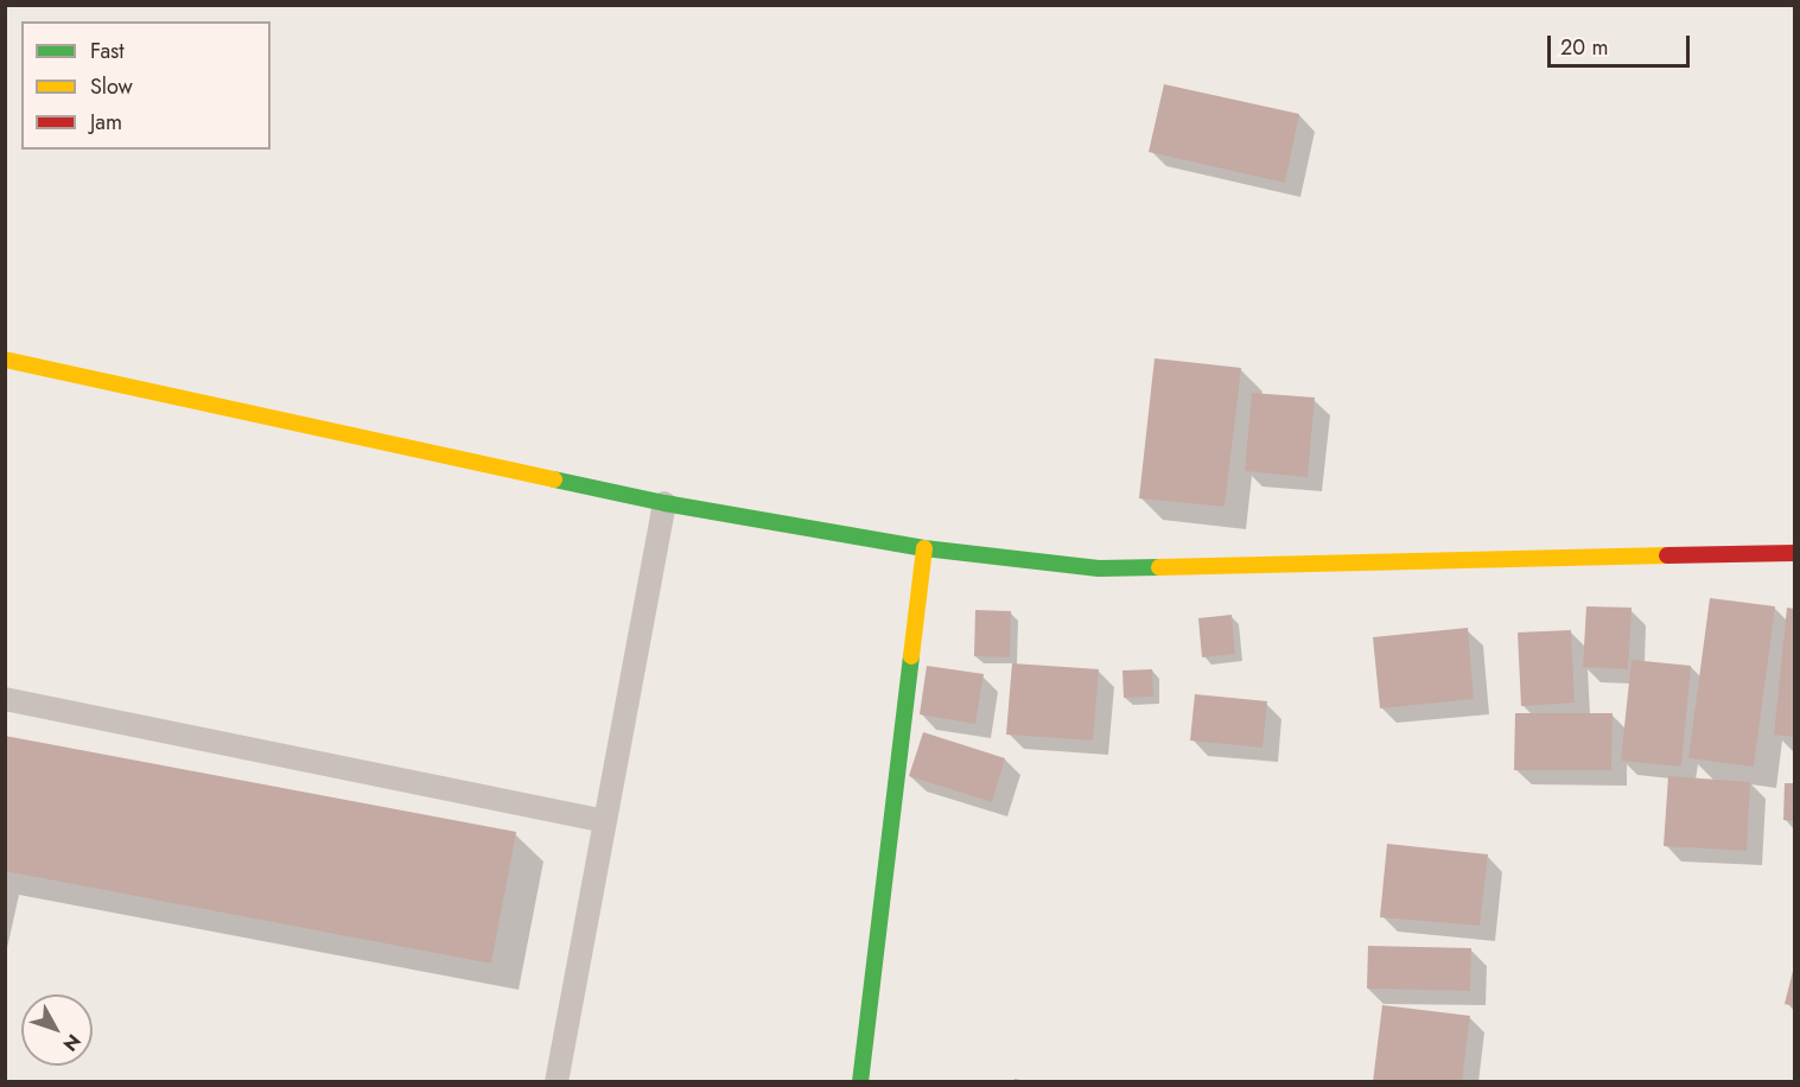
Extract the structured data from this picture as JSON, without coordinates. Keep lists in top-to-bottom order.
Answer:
{
  "legend": ["Fast", "Slow", "Jam"],
  "scale_bar": "20 m",
  "north": "bottom right"
}
